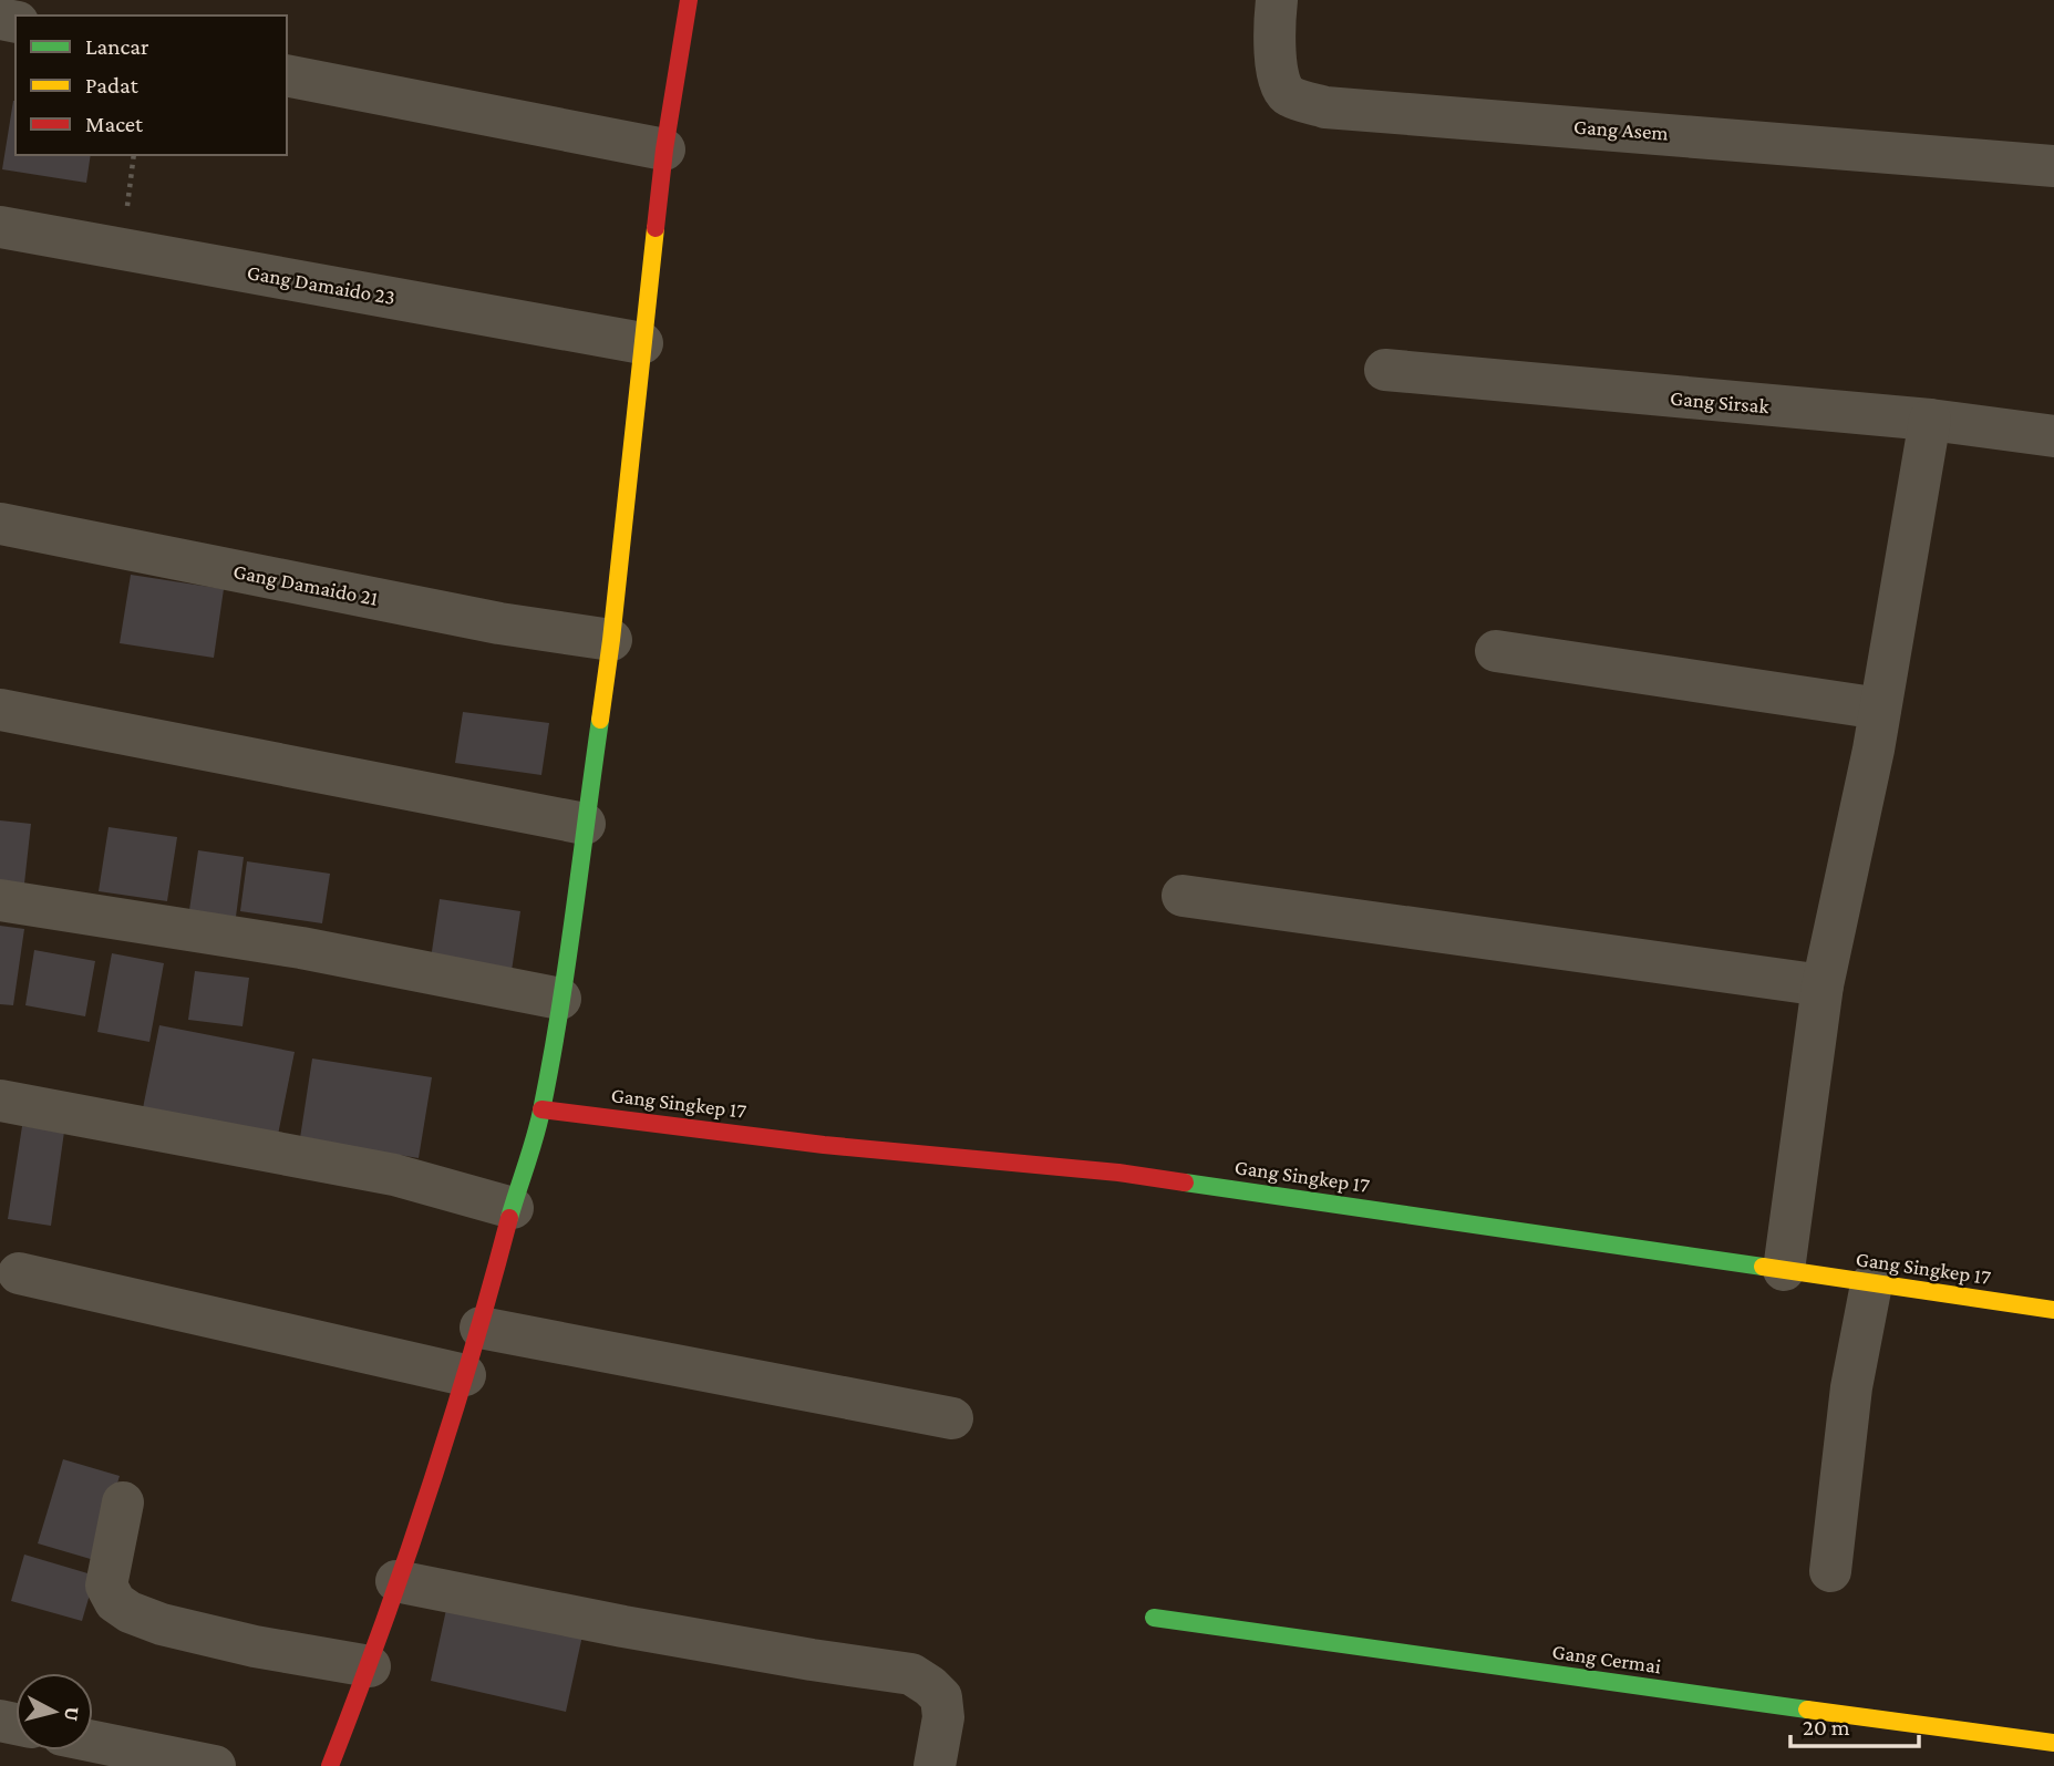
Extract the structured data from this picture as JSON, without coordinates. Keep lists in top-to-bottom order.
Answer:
{
  "streets": {
    "street": [
      "Gang Asem",
      "Gang Damaido 23",
      "Gang Sirsak",
      "Gang Damaido 21",
      "Gang Singkep 17",
      "Gang Cermai"
    ]
  },
  "legend": ["Lancar", "Padat", "Macet"],
  "scale_bar": "20 m",
  "north": "right"
}
